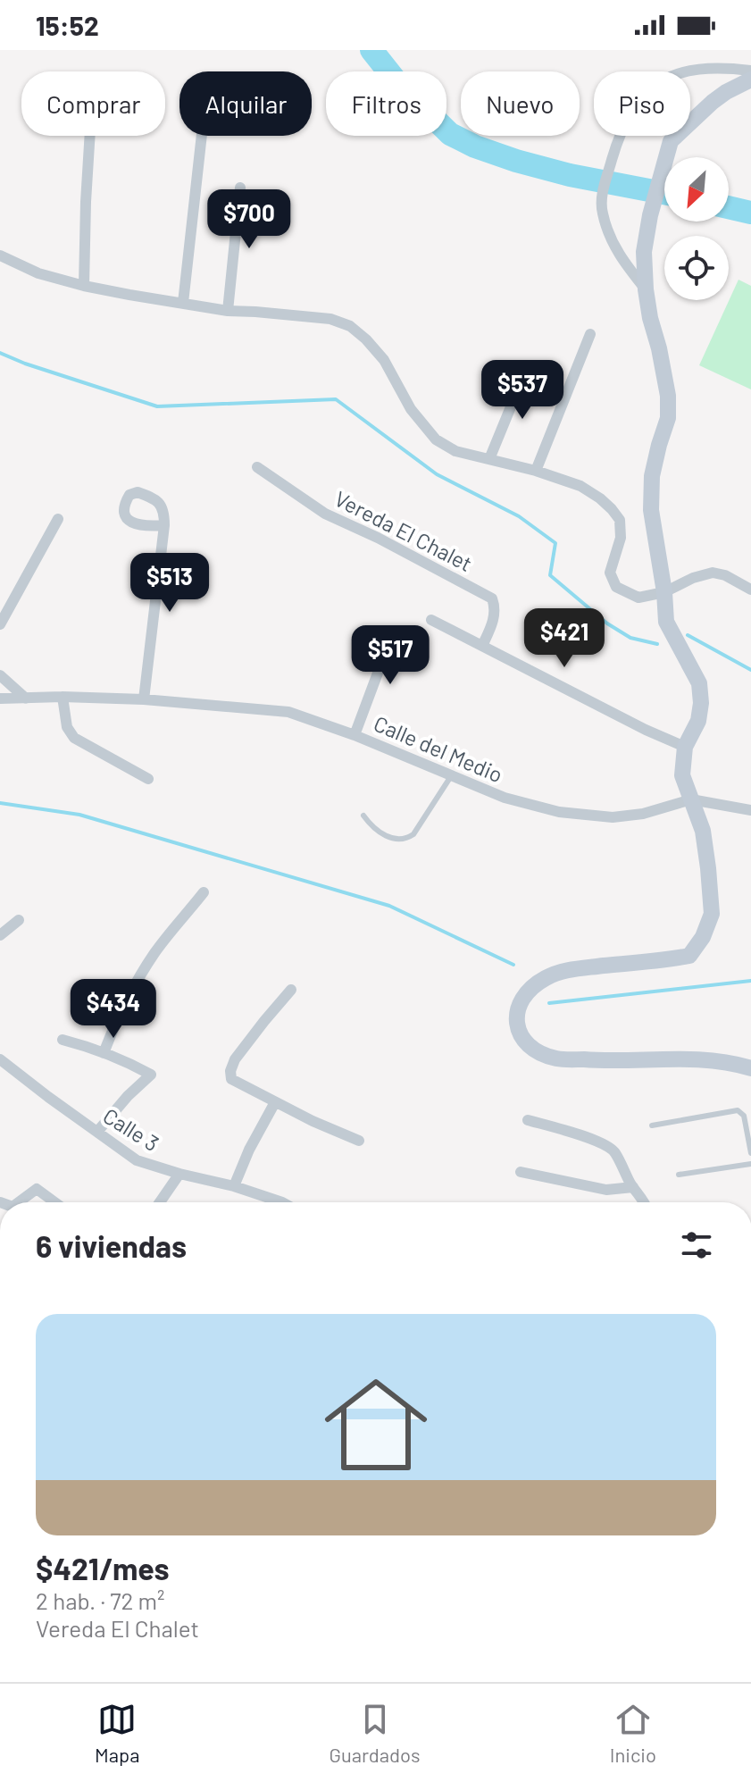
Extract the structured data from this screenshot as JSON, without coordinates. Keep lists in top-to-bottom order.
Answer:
{
  "streets": {
    "street": ["Vereda El Chalet", "Calle del Medio", "Calle 3"]
  },
  "north": "bottom left",
  "page": {
    "status": "15:52",
    "chip": [
      "Comprar",
      "Alquilar",
      "Filtros",
      "Nuevo",
      "Piso"
    ],
    "price": [
      "$700",
      "$537",
      "$513",
      "$421",
      "$517",
      "$434"
    ],
    "heading": "6 viviendas",
    "list": [
      {
        "name": "$421/mes",
        "note": "2 hab. · 72 m² · Vereda El Chalet"
      }
    ],
    "tabs": ["Mapa", "Guardados", "Inicio"]
  }
}
